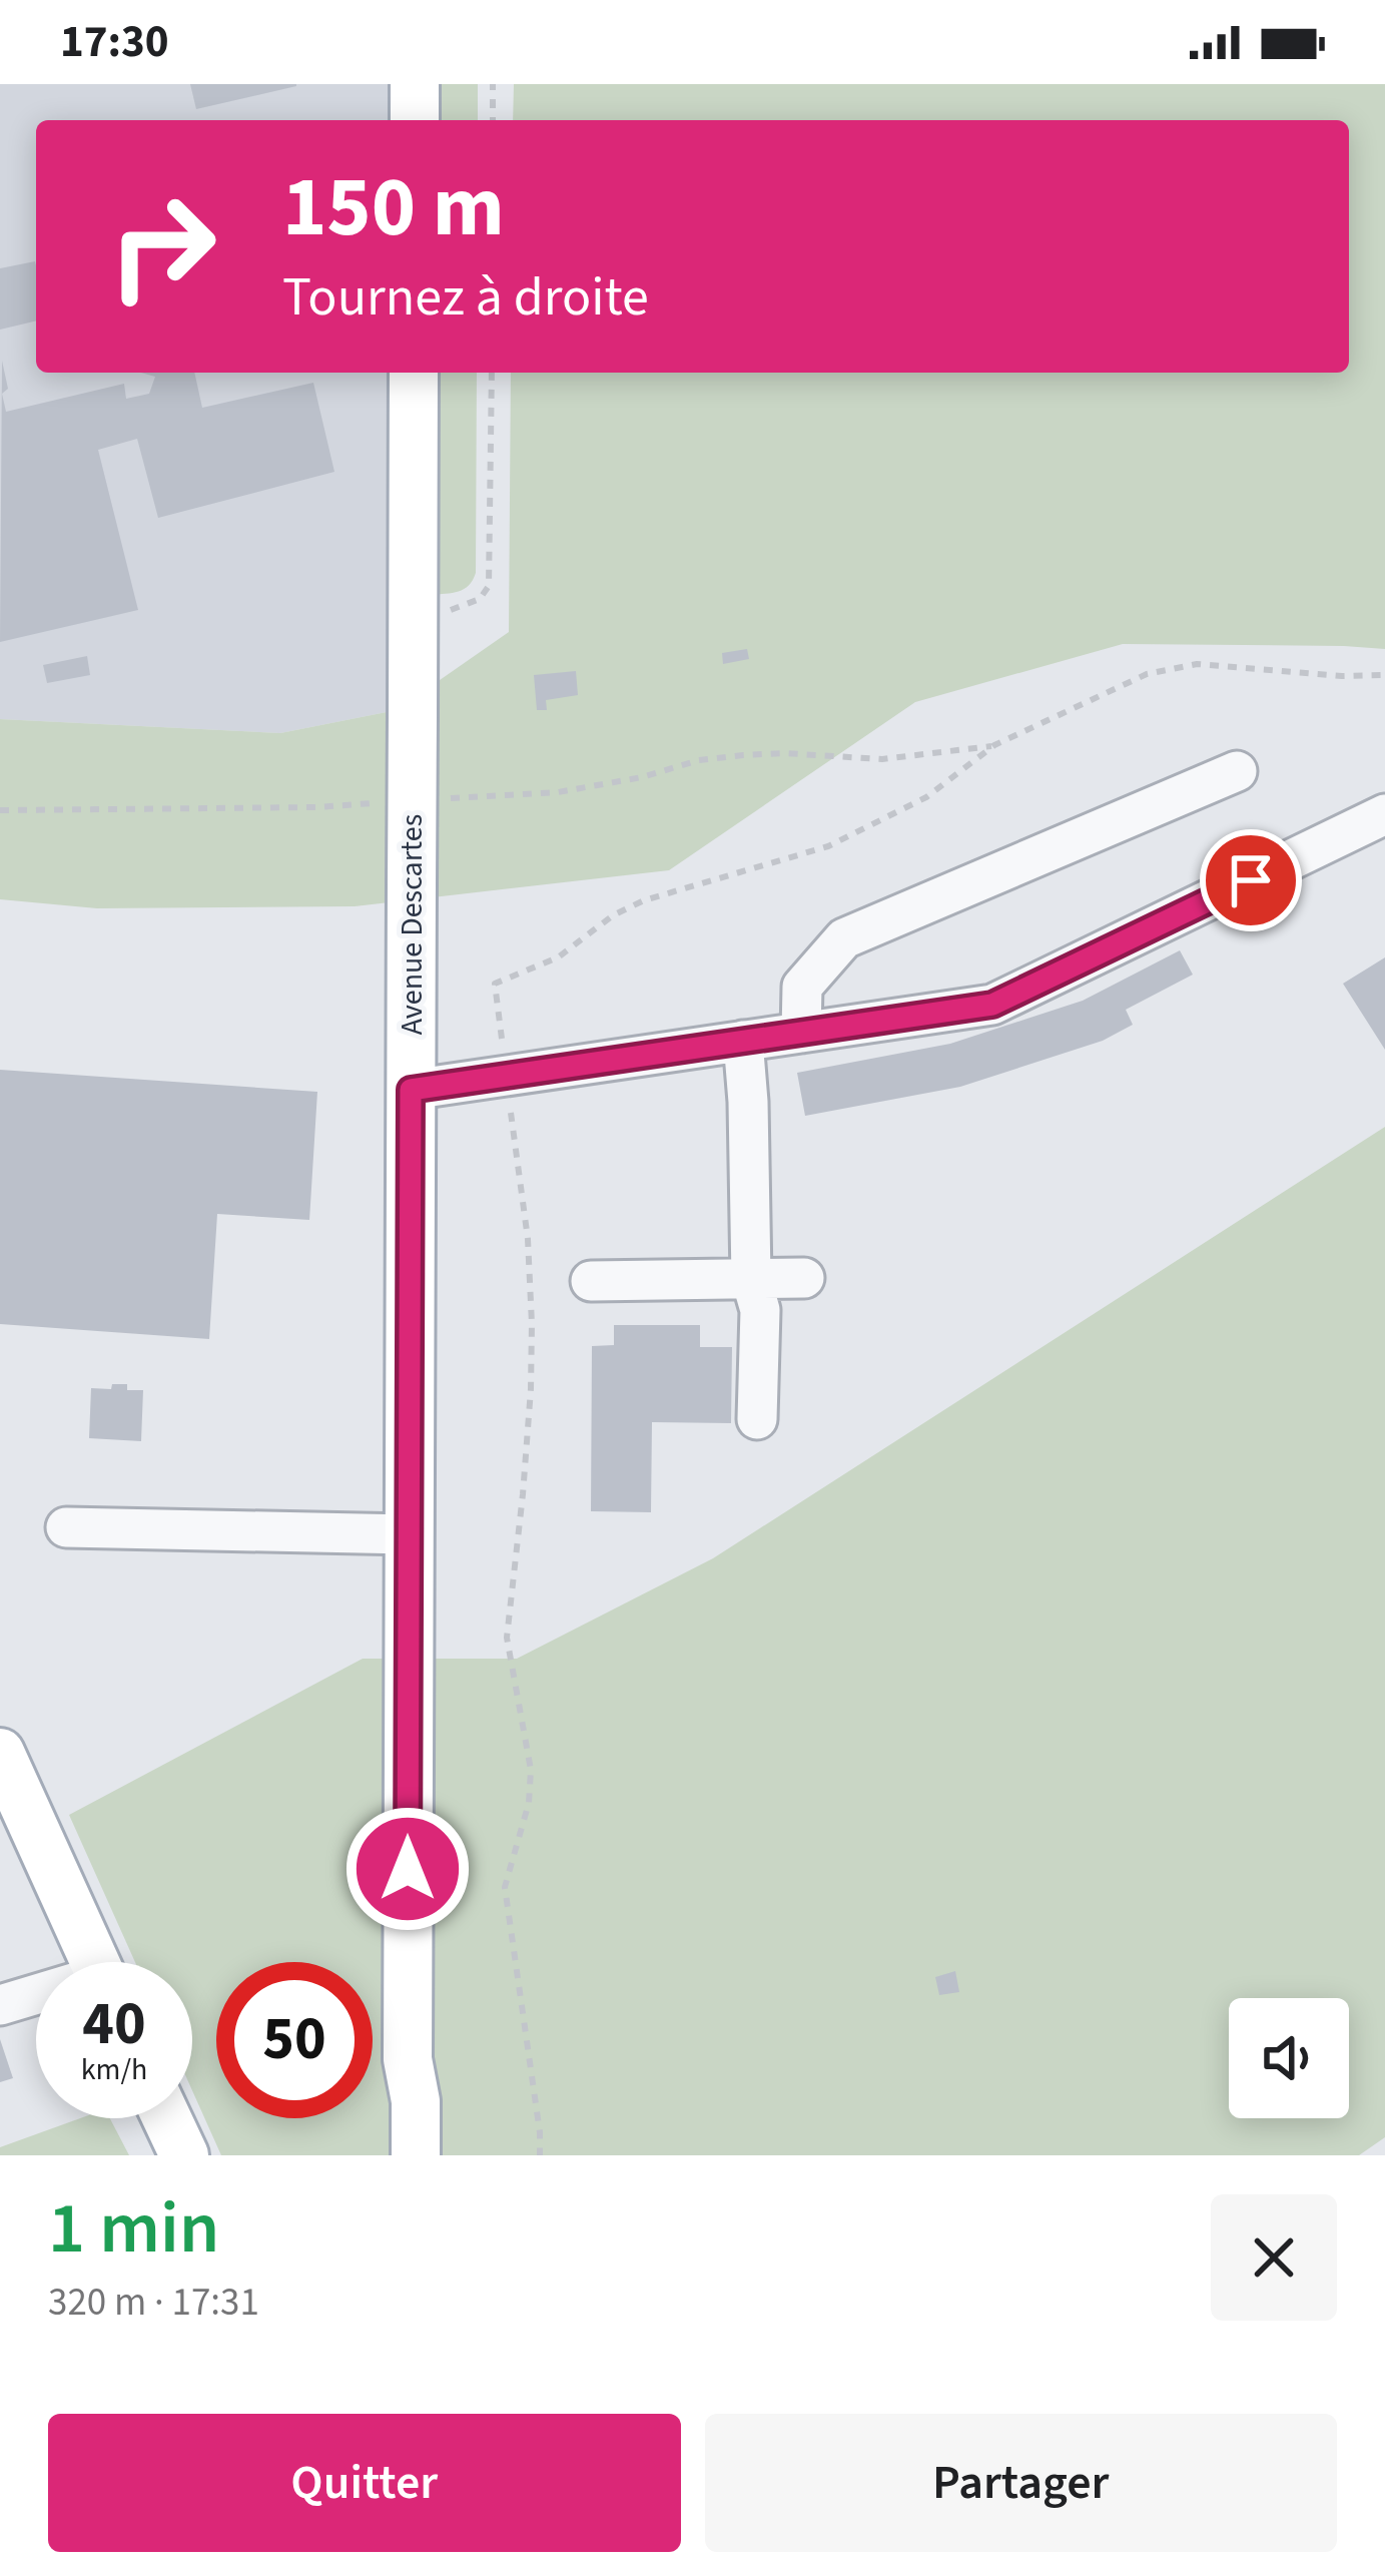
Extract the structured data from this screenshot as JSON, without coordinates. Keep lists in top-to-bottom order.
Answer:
{
  "streets": {
    "main road": ["Avenue Descartes"]
  },
  "page": {
    "status": "17:30",
    "turn": ["150 m", "Tournez à droite"],
    "speed": "40 km/h",
    "limit": "50",
    "heading": ["1 min", "320 m · 17:31"],
    "buttons": ["Quitter", "Partager"]
  }
}
